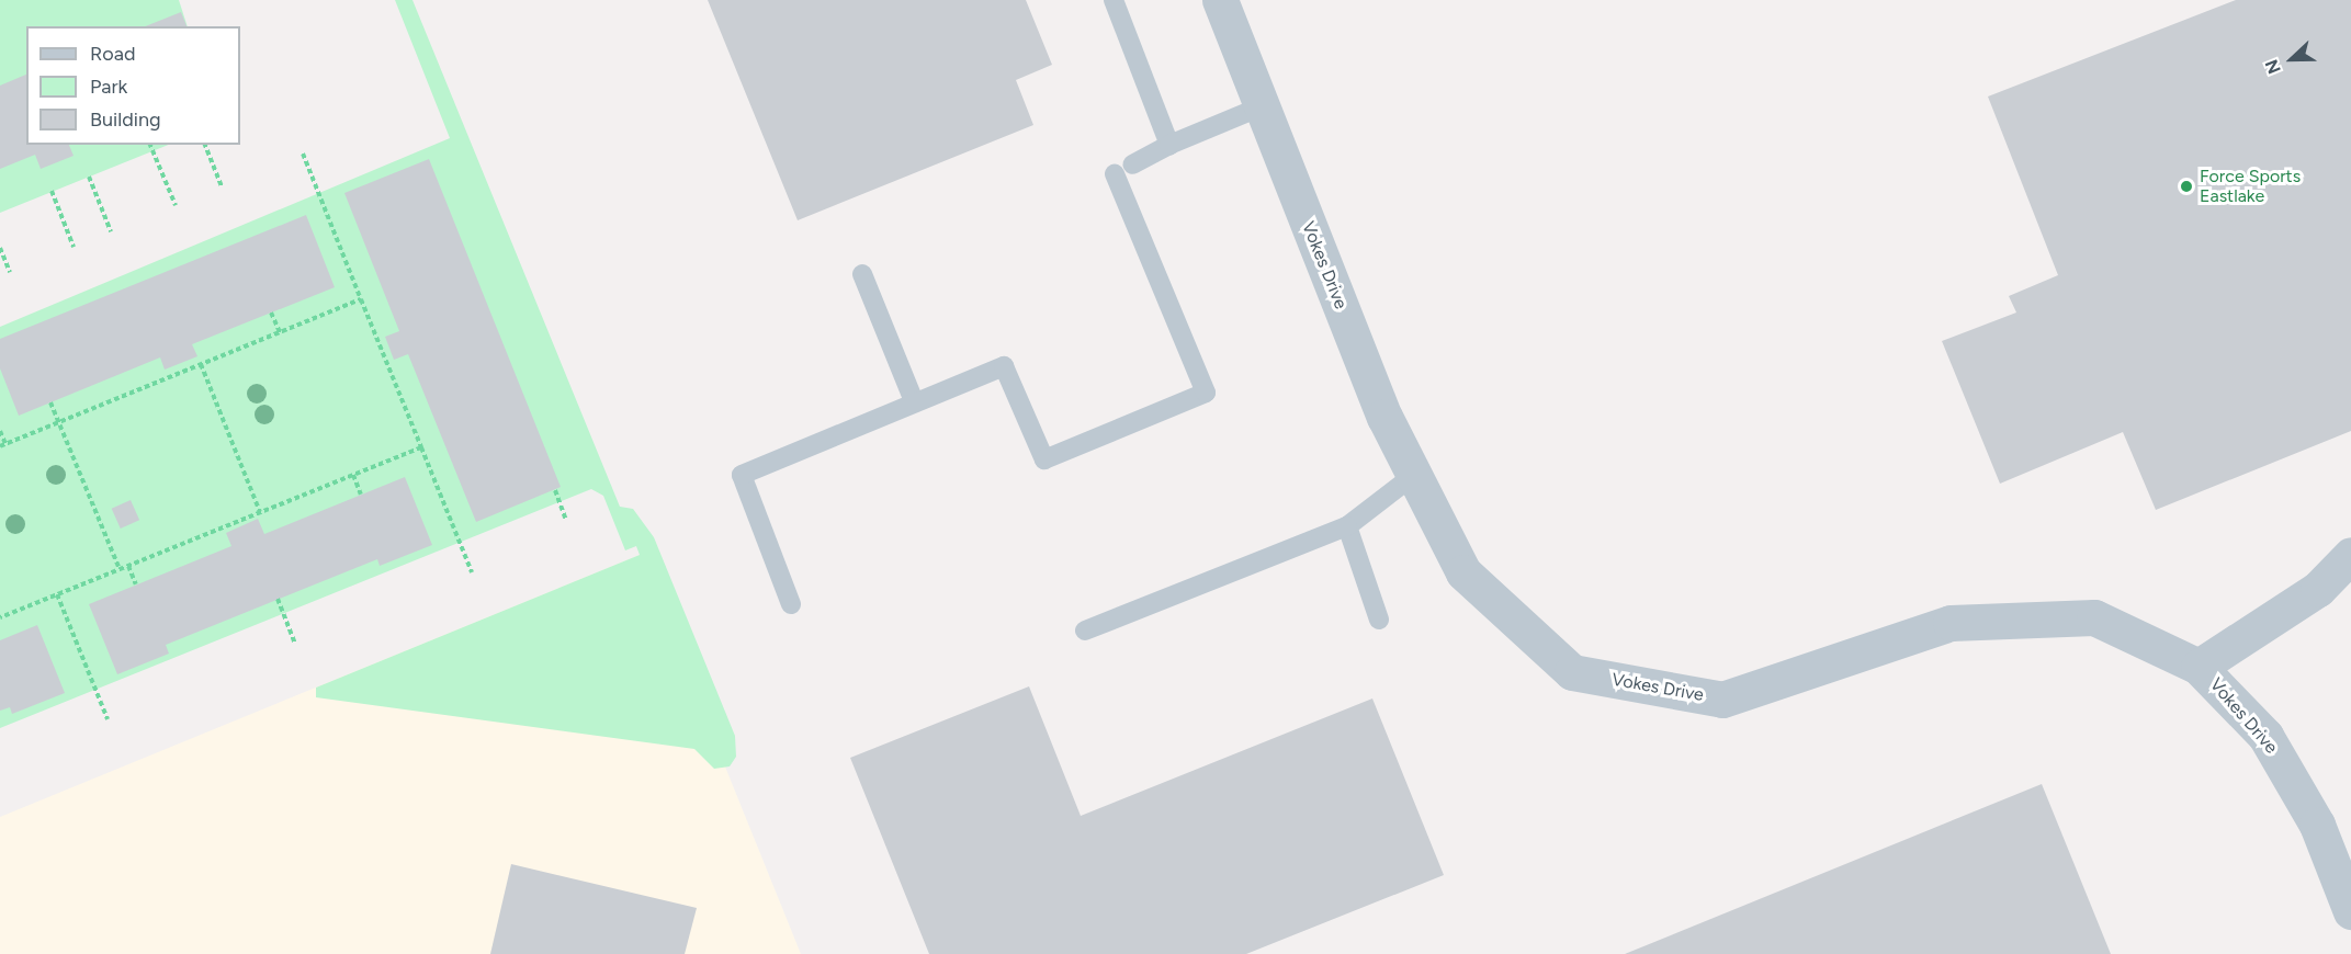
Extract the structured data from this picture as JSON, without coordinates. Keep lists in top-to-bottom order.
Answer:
{
  "streets": {
    "street": ["Vokes Drive"]
  },
  "places": ["Force Sports Eastlake"],
  "legend": ["Road", "Park", "Building"],
  "north": "left"
}
